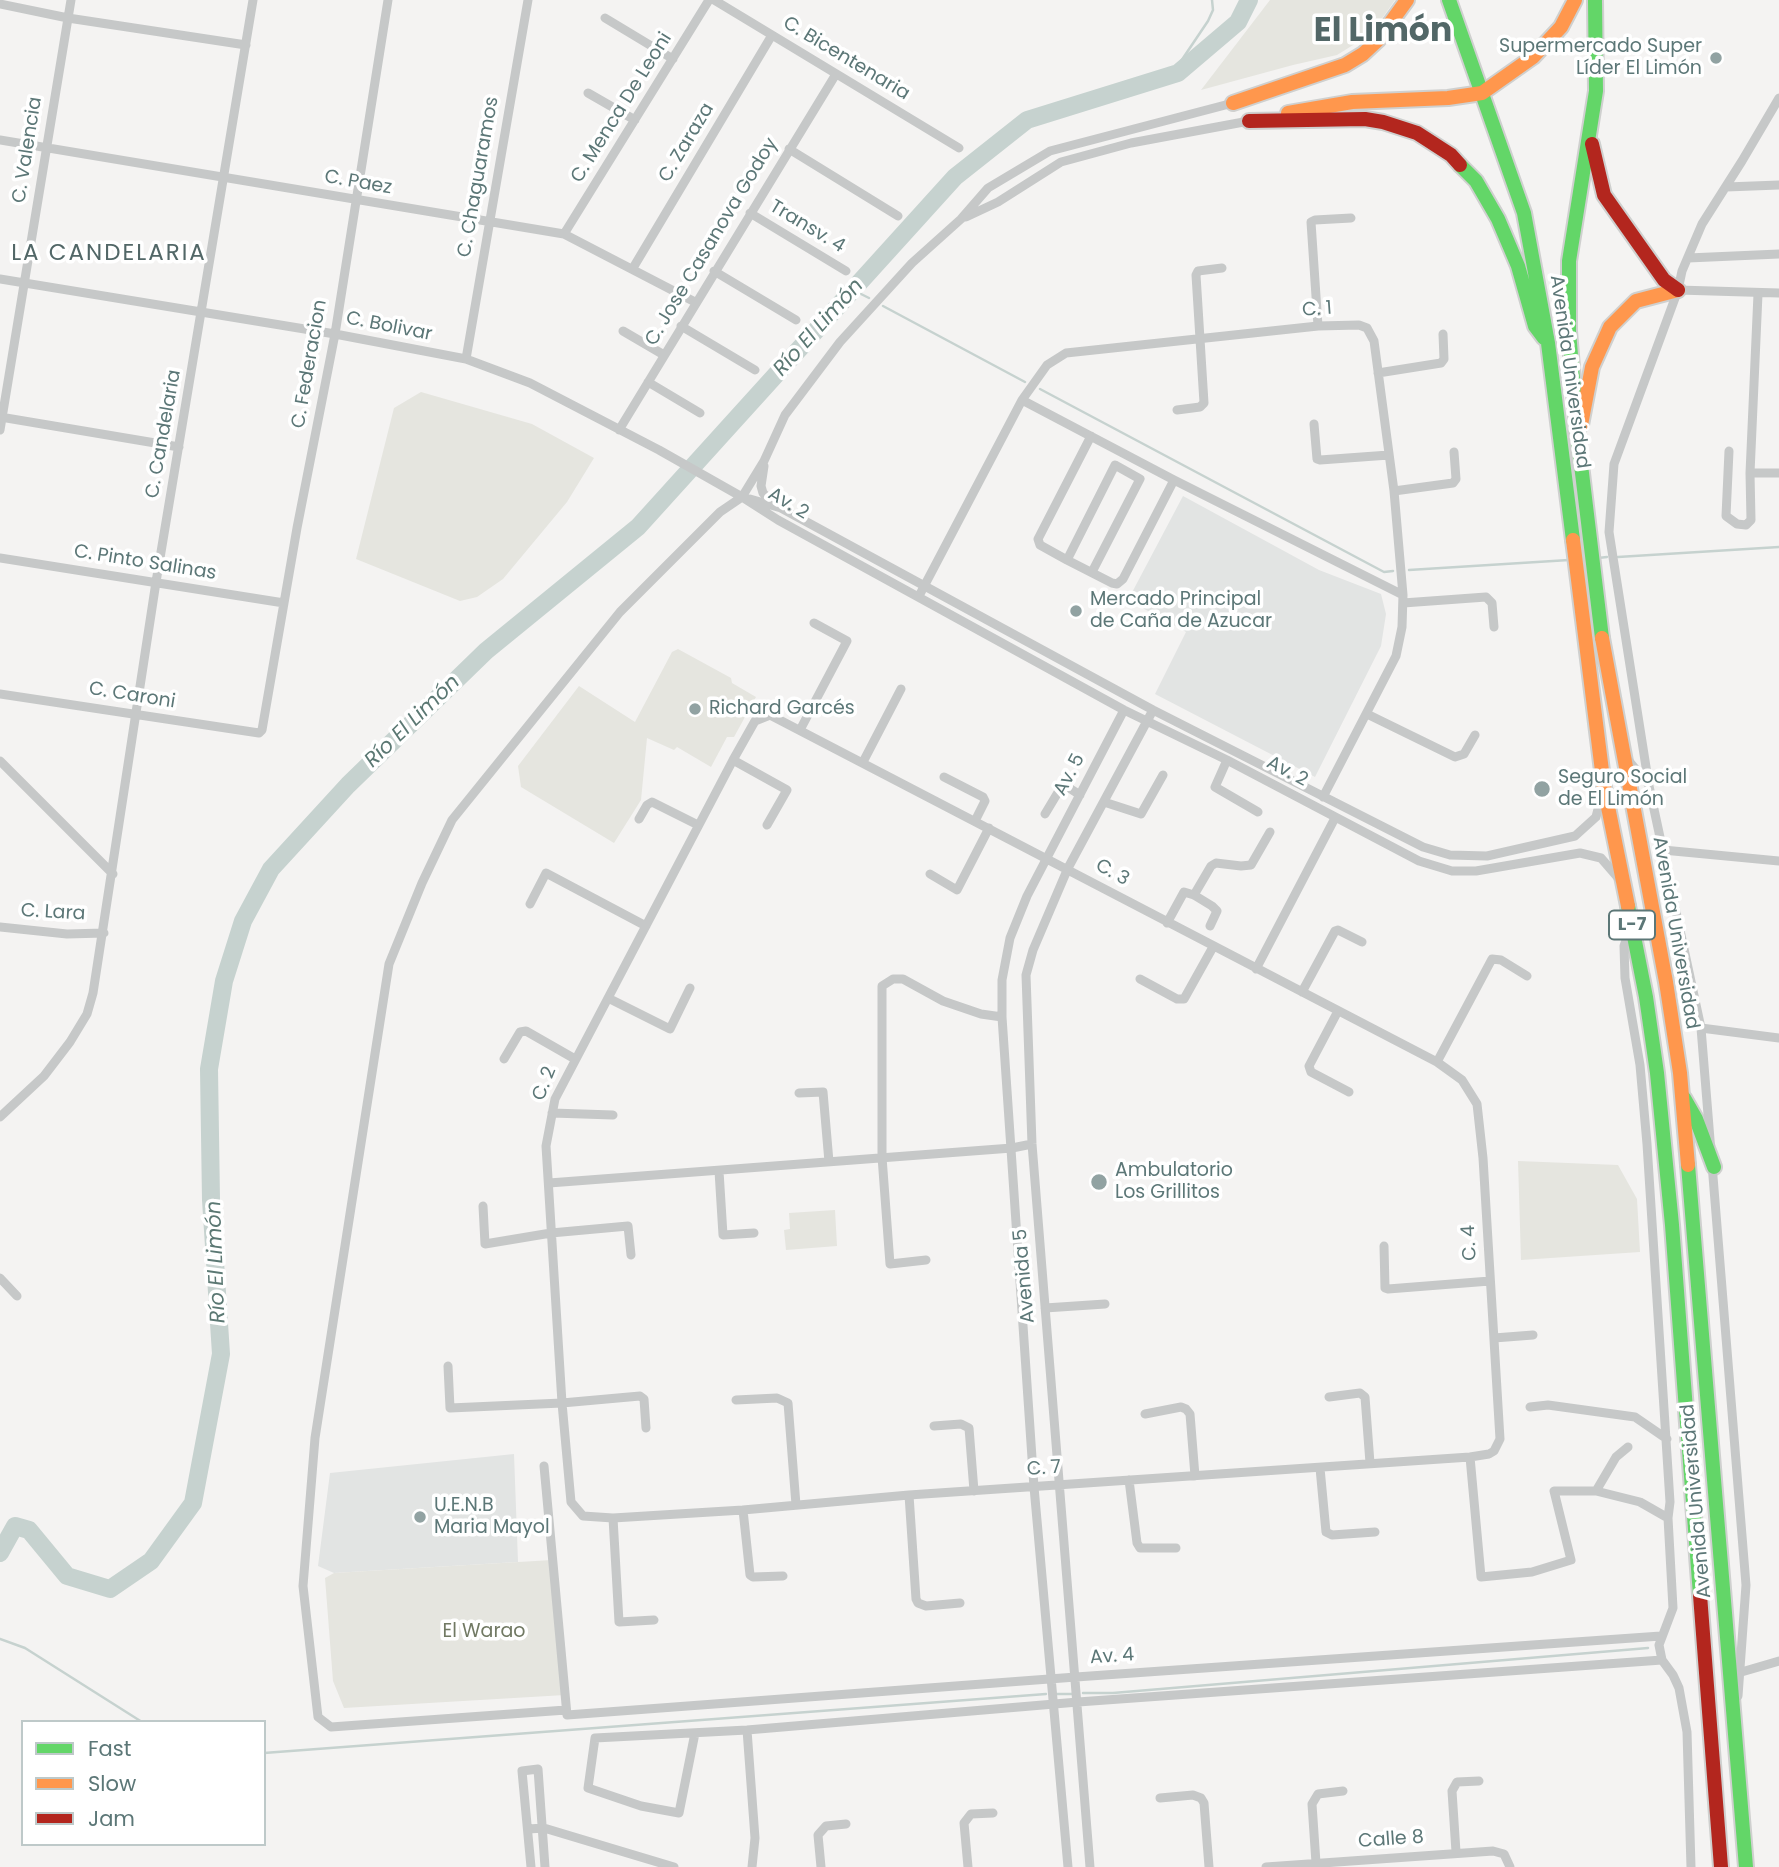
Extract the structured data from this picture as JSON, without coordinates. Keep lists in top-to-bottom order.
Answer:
{
  "streets": {
    "main road": ["Avenida Universidad", "L-7"],
    "street": [
      "C. Bicentenaria",
      "C. Menca De Leoni",
      "C. Zaraza",
      "C. Valencia",
      "C. Chaguaramos",
      "C. Paez",
      "Transv. 4",
      "C. Jose Casanova Godoy",
      "C. 1",
      "C. Bolivar",
      "C. Federacion",
      "C. Candelaria",
      "Av. 2",
      "C. Pinto Salinas",
      "C. Caroni",
      "Av. 5",
      "C. 3",
      "C. Lara",
      "C. 2",
      "C. 4",
      "Avenida 5",
      "C. 7",
      "Av. 4",
      "Calle 8"
    ]
  },
  "crossings": [
    ["C. Bicentenaria", "C. Zaraza"],
    ["C. Bicentenaria", "C. Jose Casanova Godoy"],
    ["C. Menca De Leoni", "C. Paez"],
    ["C. Zaraza", "C. Paez"],
    ["C. Valencia", "C. Paez"],
    ["C. Valencia", "C. Bolivar"],
    ["C. Chaguaramos", "C. Paez"],
    ["C. Chaguaramos", "C. Bolivar"],
    ["C. Paez", "C. Jose Casanova Godoy"],
    ["C. Paez", "C. Federacion"],
    ["C. Paez", "C. Candelaria"],
    ["Transv. 4", "C. Jose Casanova Godoy"],
    ["C. Jose Casanova Godoy", "C. Bolivar"],
    ["C. 1", "Av. 2"],
    ["C. Bolivar", "C. Federacion"],
    ["C. Bolivar", "C. Candelaria"],
    ["C. Bolivar", "Av. 2"],
    ["C. Bolivar", "Av. 4"],
    ["C. Federacion", "C. Pinto Salinas"],
    ["C. Federacion", "C. Caroni"],
    ["Avenida Universidad", "Av. 2"],
    ["Avenida Universidad", "Av. 4"],
    ["C. Candelaria", "C. Pinto Salinas"],
    ["C. Candelaria", "C. Caroni"],
    ["Av. 2", "Av. 5"],
    ["Av. 2", "Avenida 5"],
    ["Av. 2", "Av. 4"],
    ["Av. 5", "C. 3"],
    ["Av. 5", "Avenida 5"],
    ["C. 3", "C. 2"],
    ["C. 3", "C. 4"],
    ["C. 3", "Avenida 5"],
    ["C. 2", "C. 7"],
    ["C. 4", "C. 7"],
    ["Avenida 5", "C. 7"],
    ["Avenida 5", "Av. 4"]
  ],
  "districts": ["El Limón", "LA CANDELARIA"],
  "water": ["Río El Limón"],
  "parks": ["El Warao"],
  "places": [
    "Supermercado Super Líder El Limón",
    "Mercado Principal de Caña de Azucar",
    "Richard Garcés",
    "Seguro Social de El Limón",
    "Ambulatorio Los Grillitos",
    "U.E.N.B Maria Mayol"
  ],
  "legend": ["Fast", "Slow", "Jam"]
}
